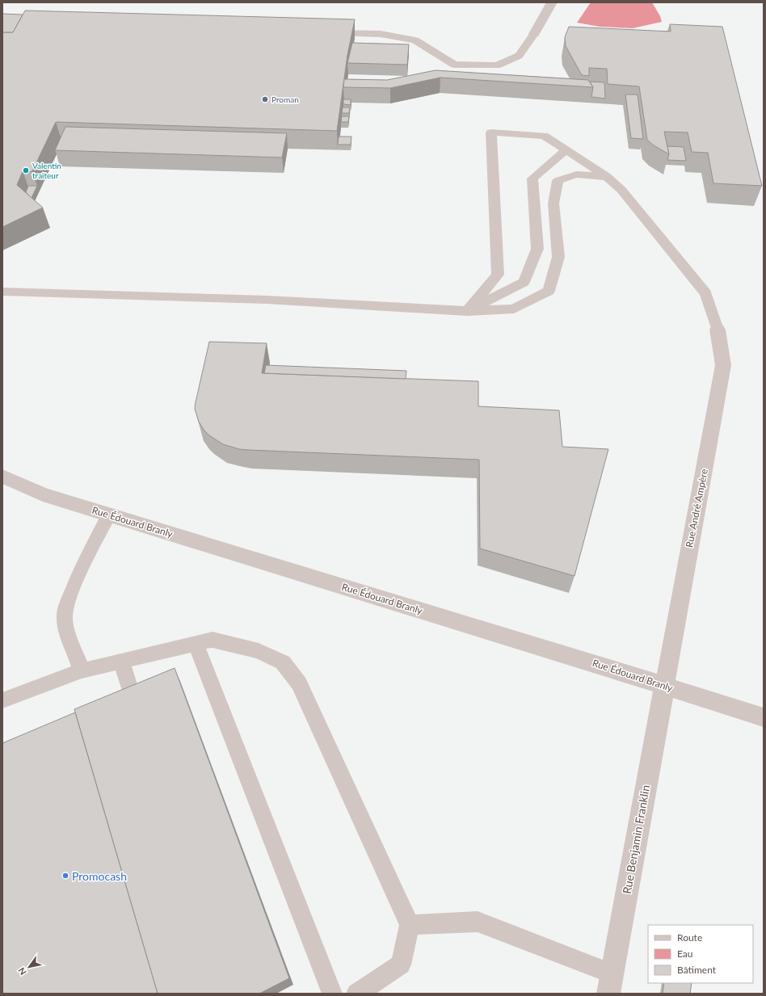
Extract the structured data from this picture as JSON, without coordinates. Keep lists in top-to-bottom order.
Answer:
{
  "streets": {
    "street": ["Rue André Ampère", "Rue Édouard Branly", "Rue Benjamin Franklin"]
  },
  "crossings": [
    ["Rue André Ampère", "Rue Édouard Branly"],
    ["Rue André Ampère", "Rue Benjamin Franklin"],
    ["Rue Édouard Branly", "Rue Benjamin Franklin"]
  ],
  "places": ["Proman", "Valentin traiteur", "Promocash"],
  "legend": ["Route", "Eau", "Bâtiment"],
  "north": "bottom left"
}
